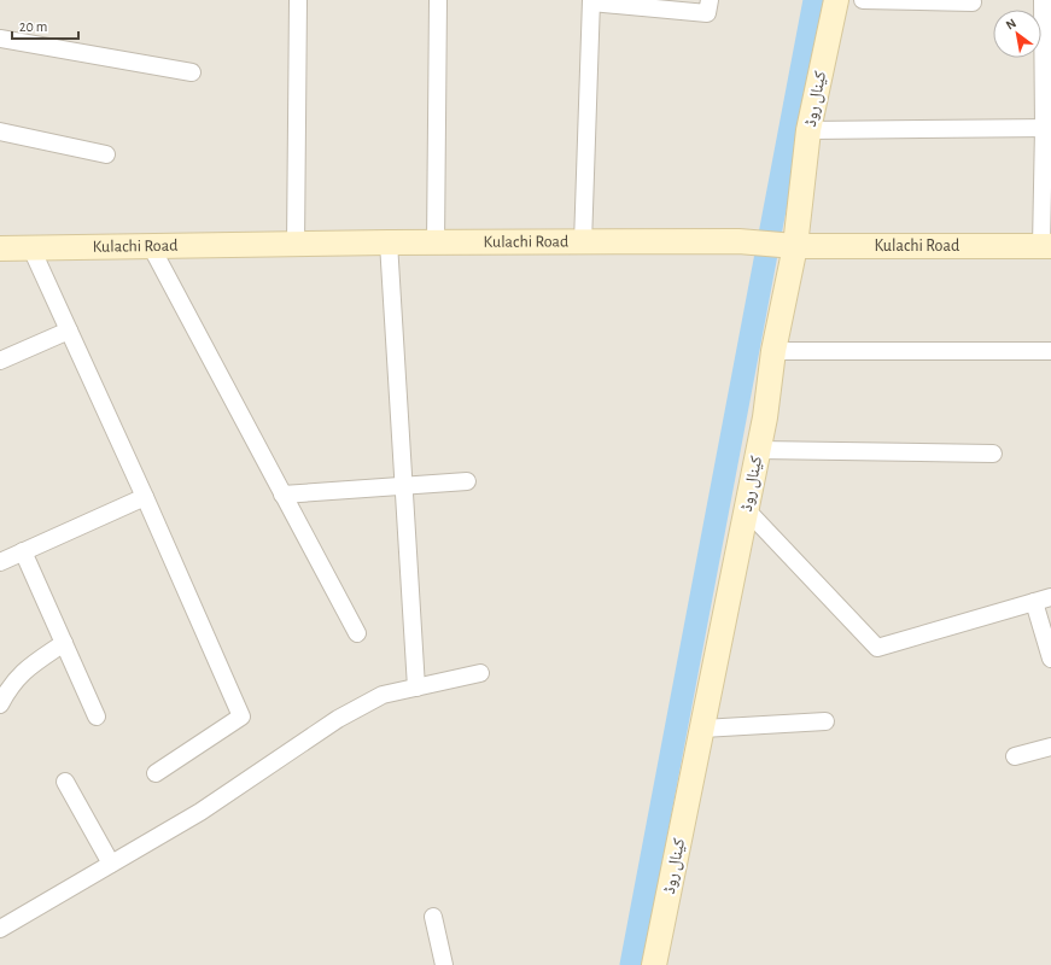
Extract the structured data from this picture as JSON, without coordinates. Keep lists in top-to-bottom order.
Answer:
{
  "streets": {
    "street": ["کینال روڈ", "Kulachi Road"]
  },
  "crossings": [
    ["کینال روڈ", "Kulachi Road"]
  ],
  "scale_bar": "20 m",
  "north": "top left"
}
